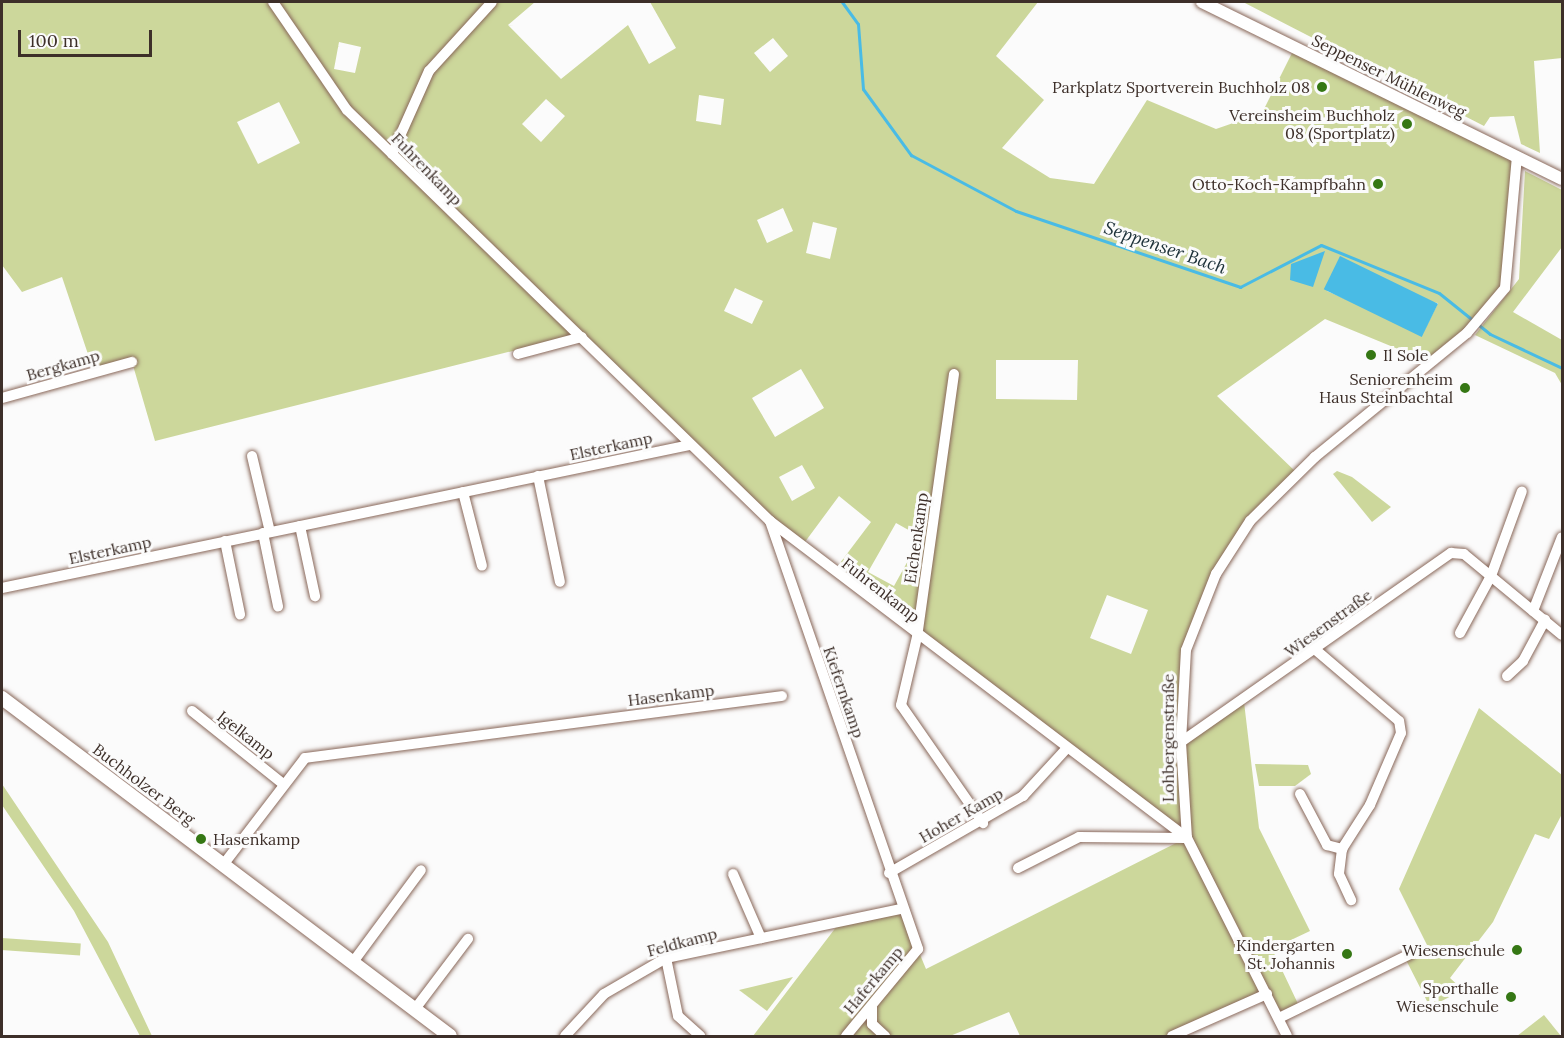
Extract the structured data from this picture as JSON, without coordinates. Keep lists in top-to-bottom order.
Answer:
{
  "streets": {
    "main road": ["Buchholzer Berg"],
    "street": [
      "Seppenser Mühlenweg",
      "Fuhrenkamp",
      "Bergkamp",
      "Elsterkamp",
      "Eichenkamp",
      "Wiesenstraße",
      "Kiefernkamp",
      "Hasenkamp",
      "Igelkamp",
      "Lohbergenstraße",
      "Hoher Kamp",
      "Feldkamp",
      "Haferkamp"
    ]
  },
  "crossings": [
    ["Seppenser Mühlenweg", "Lohbergenstraße"],
    ["Fuhrenkamp", "Elsterkamp"],
    ["Fuhrenkamp", "Eichenkamp"],
    ["Fuhrenkamp", "Kiefernkamp"],
    ["Fuhrenkamp", "Lohbergenstraße"],
    ["Fuhrenkamp", "Hoher Kamp"],
    ["Eichenkamp", "Hoher Kamp"],
    ["Wiesenstraße", "Lohbergenstraße"],
    ["Kiefernkamp", "Hoher Kamp"],
    ["Hasenkamp", "Igelkamp"],
    ["Hasenkamp", "Buchholzer Berg"],
    ["Feldkamp", "Haferkamp"]
  ],
  "water": ["Seppenser Bach"],
  "places": [
    "Parkplatz Sportverein Buchholz 08",
    "Vereinsheim Buchholz 08 (Sportplatz)",
    "Otto-Koch-Kampfbahn",
    "Il Sole",
    "Seniorenheim Haus Steinbachtal",
    "Hasenkamp",
    "Wiesenschule",
    "Kindergarten St. Johannis",
    "Sporthalle Wiesenschule"
  ],
  "scale_bar": "100 m"
}
